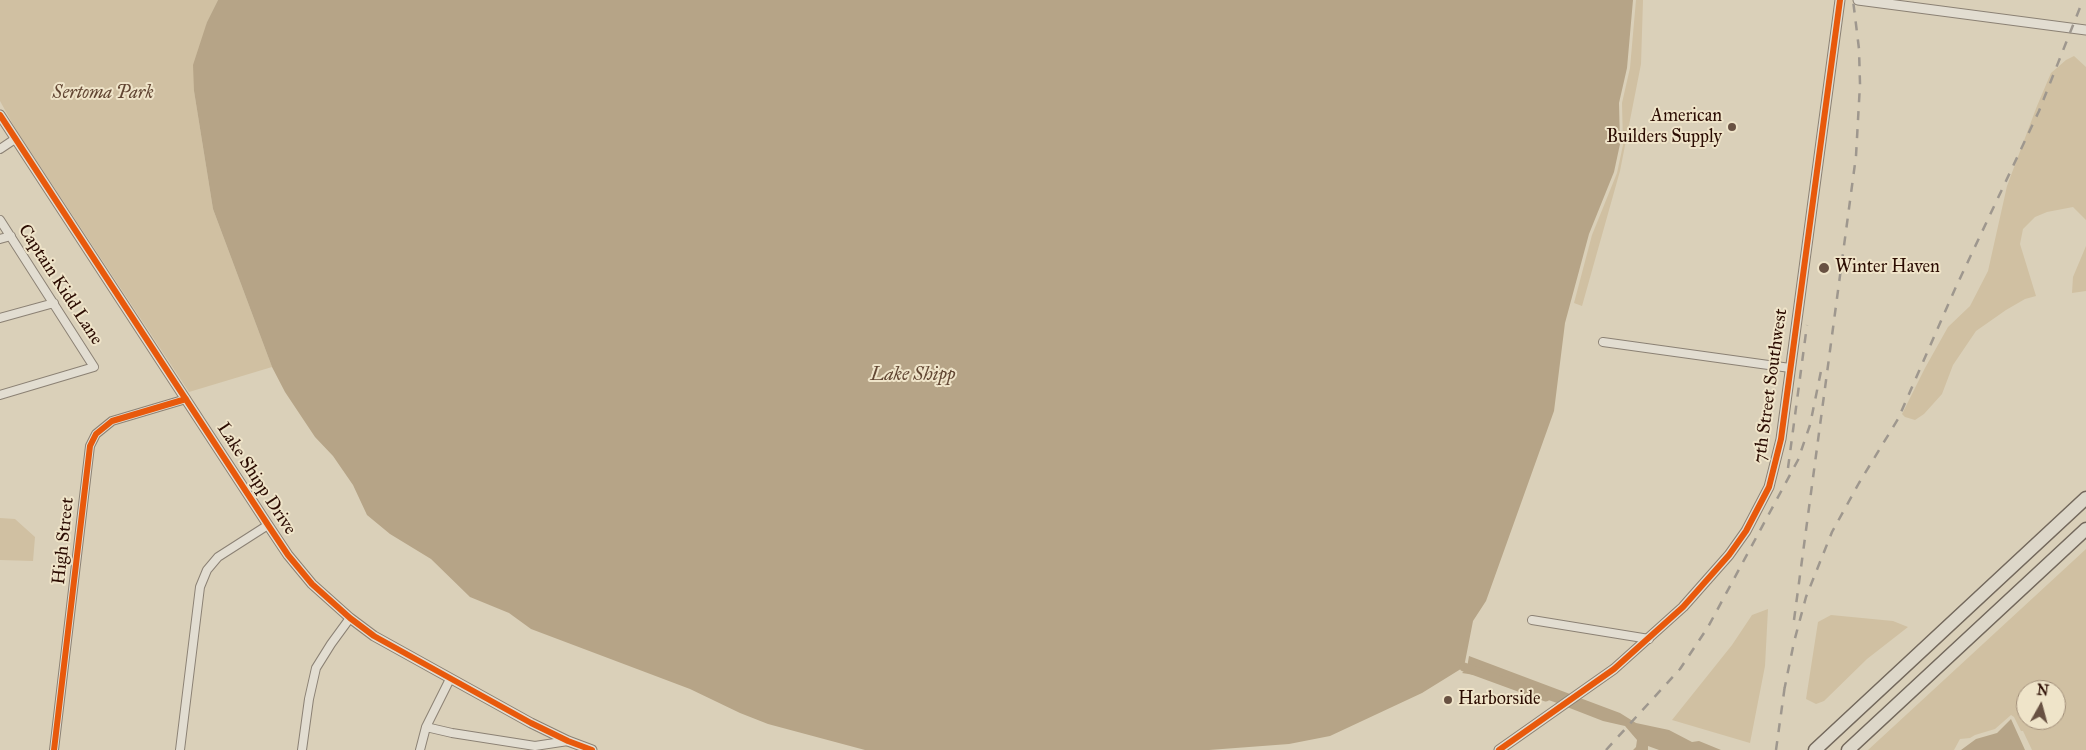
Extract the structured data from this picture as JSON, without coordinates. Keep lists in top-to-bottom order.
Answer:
{
  "streets": {
    "street": [
      "Captain Kidd Lane",
      "7th Street Southwest",
      "Lake Shipp Drive",
      "High Street"
    ]
  },
  "crossings": [
    ["Lake Shipp Drive", "High Street"]
  ],
  "water": ["Lake Shipp"],
  "parks": ["Sertoma Park"],
  "places": ["American Builders Supply", "Winter Haven", "Harborside"],
  "north": "top"
}
